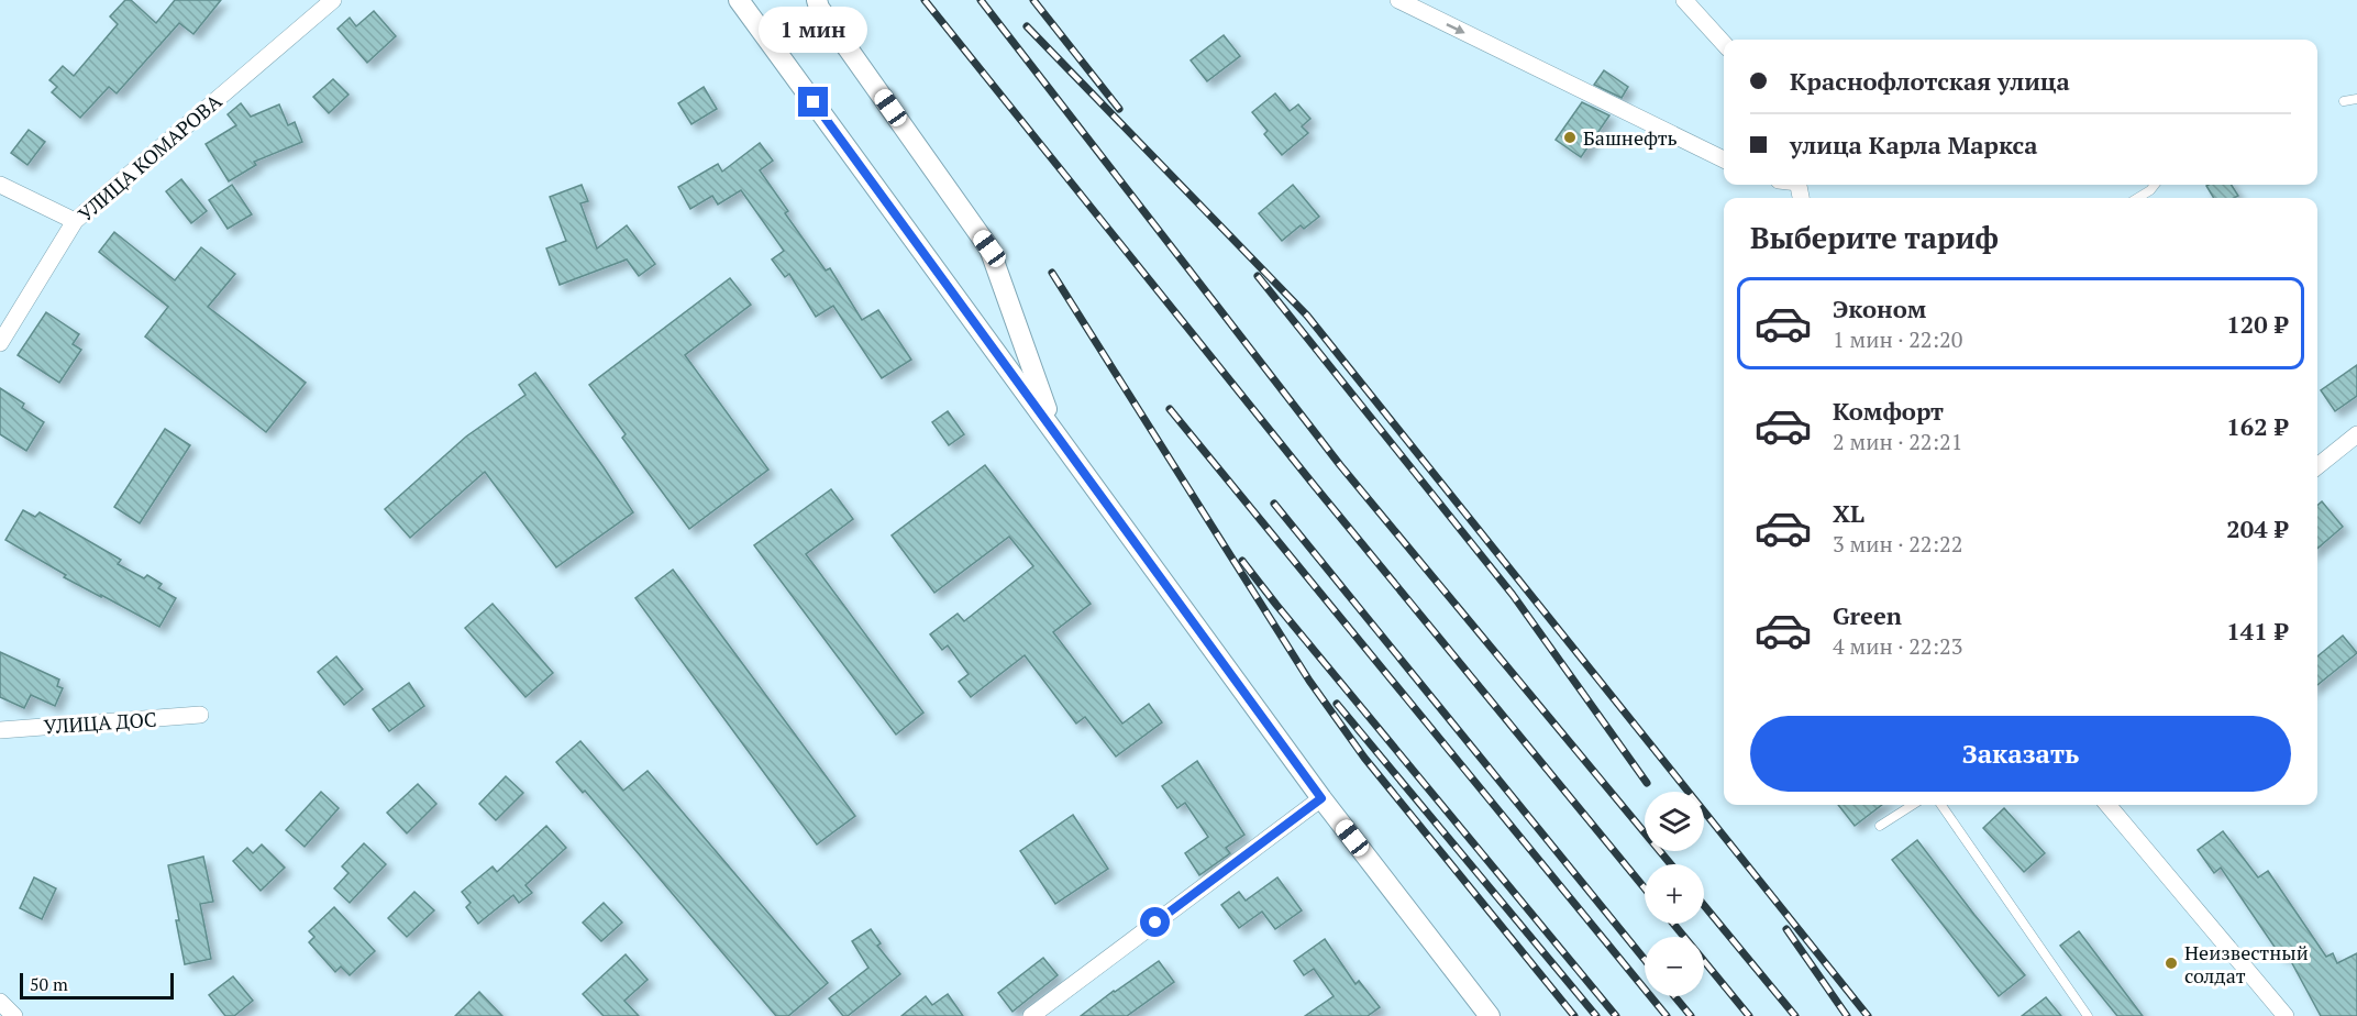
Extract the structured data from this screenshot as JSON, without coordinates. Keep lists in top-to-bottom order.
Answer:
{
  "streets": {
    "street": ["УЛИЦА КОМАРОВА", "УЛИЦА ДОС"]
  },
  "places": ["Башнефть", "Неизвестный солдат"],
  "scale_bar": "50 m",
  "page": {
    "bubble": "1 мин",
    "banner": ["Краснофлотская улица", "улица Карла Маркса"],
    "heading": "Выберите тариф",
    "list": [
      {
        "name": "Эконом",
        "note": "1 мин · 22:20",
        "value": "120 ₽"
      },
      {
        "name": "Комфорт",
        "note": "2 мин · 22:21",
        "value": "162 ₽"
      },
      {
        "name": "XL",
        "note": "3 мин · 22:22",
        "value": "204 ₽"
      },
      {
        "name": "Green",
        "note": "4 мин · 22:23",
        "value": "141 ₽"
      }
    ],
    "buttons": "Заказать",
    "map_buttons": ["+", "−"],
    "scale": "50 m"
  }
}
